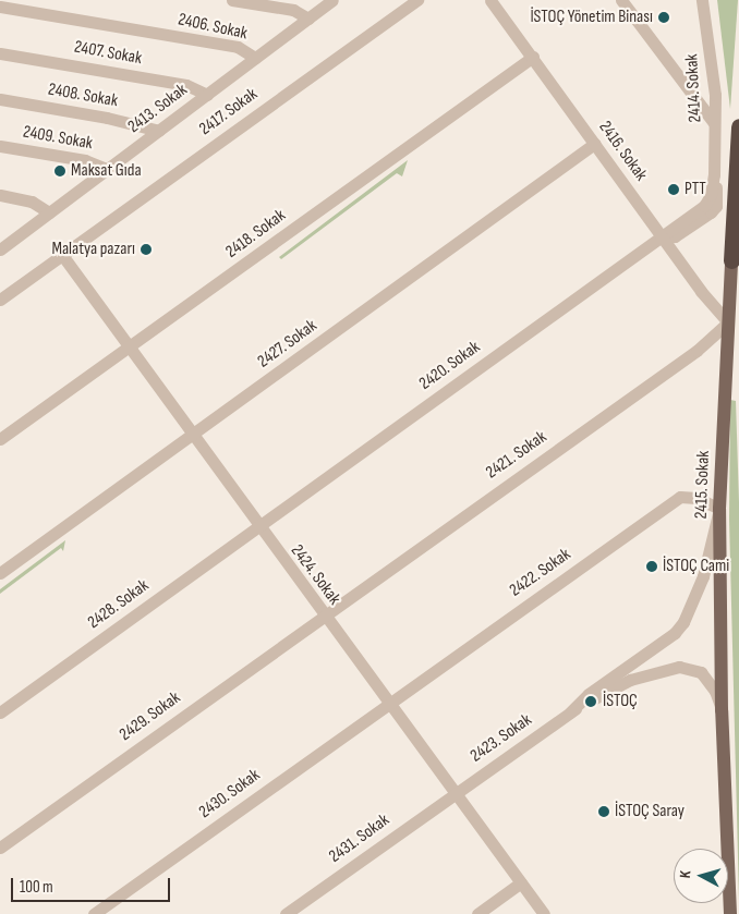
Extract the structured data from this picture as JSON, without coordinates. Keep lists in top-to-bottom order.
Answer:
{
  "streets": {
    "main road": ["2415. Sokak"],
    "street": [
      "2406. Sokak",
      "2407. Sokak",
      "2414. Sokak",
      "2408. Sokak",
      "2413. Sokak",
      "2417. Sokak",
      "2409. Sokak",
      "2416. Sokak",
      "2418. Sokak",
      "2427. Sokak",
      "2420. Sokak",
      "2421. Sokak",
      "2422. Sokak",
      "2424. Sokak",
      "2428. Sokak",
      "2429. Sokak",
      "2423. Sokak",
      "2430. Sokak",
      "2431. Sokak"
    ]
  },
  "crossings": [
    ["2406. Sokak", "2413. Sokak"],
    ["2407. Sokak", "2413. Sokak"],
    ["2414. Sokak", "2416. Sokak"],
    ["2414. Sokak", "2420. Sokak"],
    ["2408. Sokak", "2413. Sokak"],
    ["2413. Sokak", "2409. Sokak"],
    ["2417. Sokak", "2424. Sokak"],
    ["2416. Sokak", "2418. Sokak"],
    ["2416. Sokak", "2427. Sokak"],
    ["2416. Sokak", "2420. Sokak"],
    ["2416. Sokak", "2421. Sokak"],
    ["2416. Sokak", "2415. Sokak"],
    ["2418. Sokak", "2424. Sokak"],
    ["2427. Sokak", "2424. Sokak"],
    ["2420. Sokak", "2424. Sokak"],
    ["2420. Sokak", "2428. Sokak"],
    ["2421. Sokak", "2415. Sokak"],
    ["2421. Sokak", "2424. Sokak"],
    ["2421. Sokak", "2429. Sokak"],
    ["2415. Sokak", "2422. Sokak"],
    ["2422. Sokak", "2424. Sokak"],
    ["2422. Sokak", "2430. Sokak"],
    ["2424. Sokak", "2428. Sokak"],
    ["2424. Sokak", "2429. Sokak"],
    ["2424. Sokak", "2423. Sokak"],
    ["2424. Sokak", "2430. Sokak"],
    ["2424. Sokak", "2431. Sokak"],
    ["2423. Sokak", "2431. Sokak"]
  ],
  "places": [
    "İSTOÇ Yönetim Binası",
    "Maksat Gıda",
    "PTT",
    "Malatya pazarı",
    "İSTOÇ Cami",
    "İSTOÇ",
    "İSTOÇ Saray"
  ],
  "scale_bar": "100 m",
  "north": "left"
}
